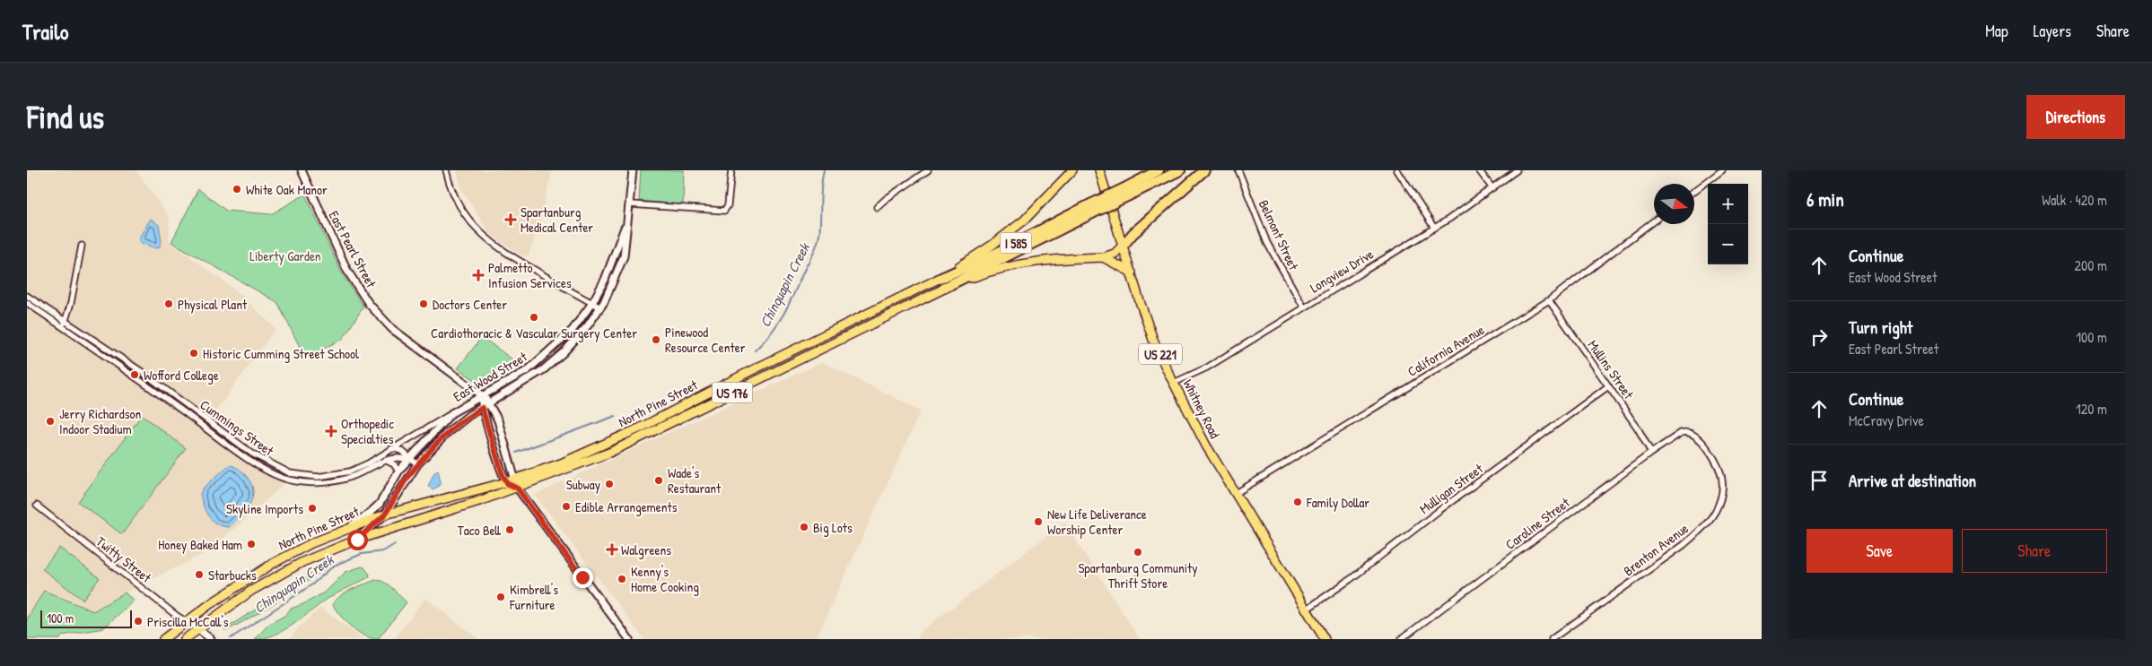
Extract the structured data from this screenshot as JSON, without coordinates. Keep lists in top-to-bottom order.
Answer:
{
  "streets": {
    "highway": ["I 585", "North Pine Street"],
    "main road": ["US 221", "US 176", "Whitney Road"],
    "street": [
      "Belmont Street",
      "East Pearl Street",
      "Longview Drive",
      "California Avenue",
      "Mullins Street",
      "East Wood Street",
      "Cummings Street",
      "Mulligan Street",
      "Caroline Street",
      "Brenton Avenue",
      "Twitty Street"
    ]
  },
  "crossings": [
    ["Belmont Street", "Longview Drive"],
    ["East Pearl Street", "East Wood Street"],
    ["East Pearl Street", "North Pine Street"],
    ["Longview Drive", "Whitney Road"],
    ["California Avenue", "Mullins Street"],
    ["California Avenue", "Whitney Road"],
    ["Mullins Street", "Mulligan Street"],
    ["Mullins Street", "Caroline Street"],
    ["East Wood Street", "North Pine Street"],
    ["East Wood Street", "Cummings Street"],
    ["North Pine Street", "Twitty Street"],
    ["Whitney Road", "Mulligan Street"],
    ["Caroline Street", "Brenton Avenue"]
  ],
  "water": ["Chinquapin Creek"],
  "parks": ["Liberty Garden"],
  "places": {
    "other": [
      "White Oak Manor",
      "Physical Plant",
      "Doctors Center",
      "Cardiothoracic & Vascular Surgery Center",
      "Pinewood Resource Center",
      "Historic Cumming Street School",
      "Wofford College",
      "Jerry Richardson Indoor Stadium",
      "Wade's Restaurant",
      "Subway",
      "Family Dollar",
      "Edible Arrangements",
      "Skyline Imports",
      "New Life Deliverance Worship Center",
      "Big Lots",
      "Taco Bell",
      "Honey Baked Ham",
      "Spartanburg Community Thrift Store",
      "Starbucks",
      "Kenny's Home Cooking",
      "Kimbrell's Furniture",
      "Priscilla McCall's"
    ],
    "health": [
      "Spartanburg Medical Center",
      "Palmetto Infusion Services",
      "Orthopedic Specialties",
      "Walgreens"
    ]
  },
  "scale_bar": "100 m",
  "north": "right",
  "page": {
    "header": "Trailo",
    "nav": ["Map", "Layers", "Share"],
    "buttons": [
      "Directions",
      ["Save", "Share"]
    ],
    "title": "Find us",
    "heading": ["6 min", "Walk · 420 m"],
    "map_buttons": ["+", "−"],
    "list": [
      ["Continue", "East Wood Street", "200 m"],
      ["Turn right", "East Pearl Street", "100 m"],
      ["Continue", "McCravy Drive", "120 m"],
      "Arrive at destination"
    ],
    "scale": "100 m"
  }
}
